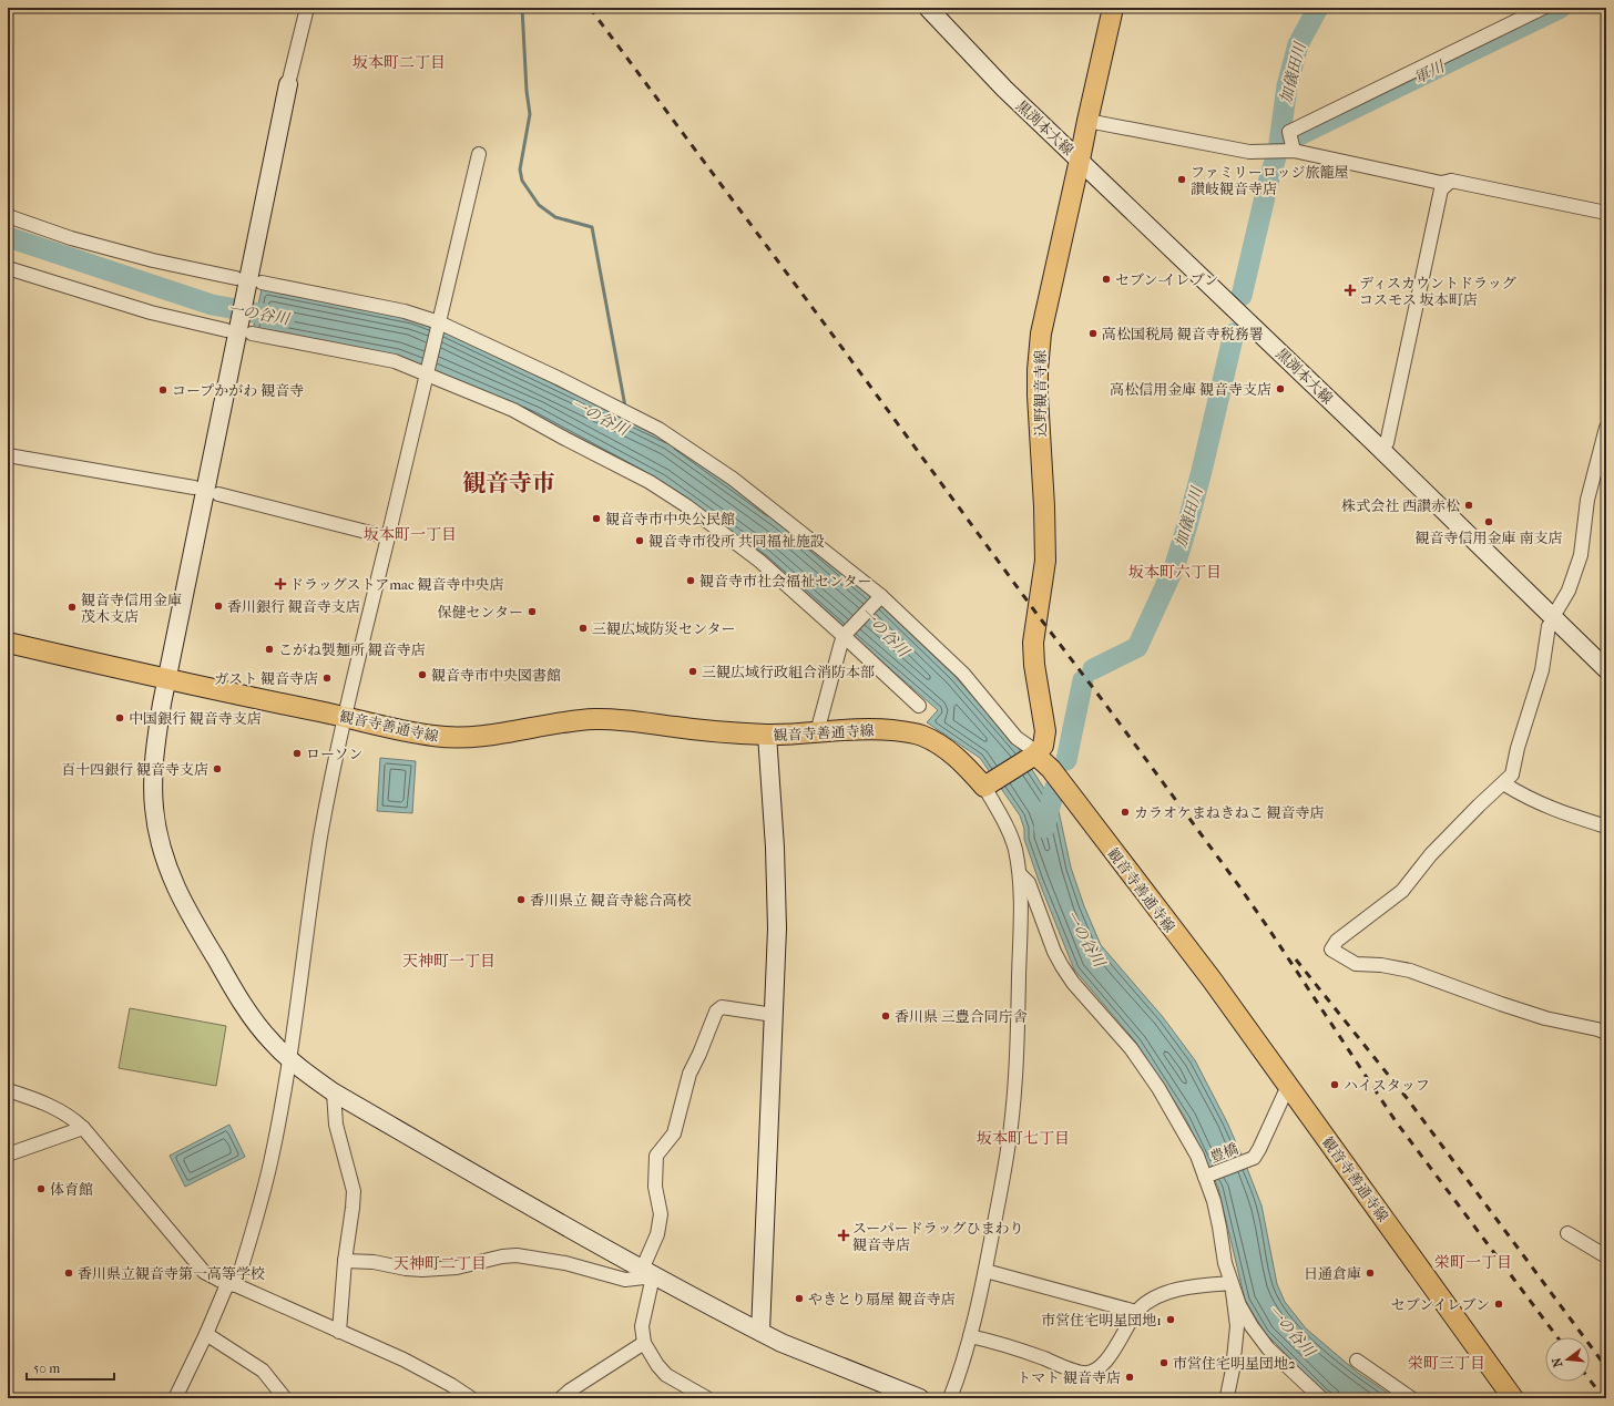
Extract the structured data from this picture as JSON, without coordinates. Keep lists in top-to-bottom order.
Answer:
{
  "streets": {
    "main road": ["込野観音寺線", "観音寺善通寺線"],
    "street": ["黒渕本大線", "豊橋"]
  },
  "crossings": [
    ["黒渕本大線", "込野観音寺線"],
    ["込野観音寺線", "観音寺善通寺線"],
    ["観音寺善通寺線", "豊橋"]
  ],
  "districts": [
    "坂本町二丁目",
    "観音寺市",
    "坂本町一丁目",
    "坂本町六丁目",
    "天神町一丁目",
    "坂本町七丁目",
    "栄町一丁目",
    "天神町二丁目",
    "栄町三丁目"
  ],
  "water": ["軍川", "加儀田川", "一の谷川"],
  "places": {
    "other": [
      "ファミリーロッジ旅籠屋 讃岐観音寺店",
      "セブン-イレブン",
      "高松国税局 観音寺税務署",
      "高松信用金庫 観音寺支店",
      "コープかがわ 観音寺",
      "株式会社 西讃赤松",
      "観音寺市中央公民館",
      "観音寺信用金庫 南支店",
      "観音寺市役所 共同福祉施設",
      "観音寺市社会福祉センター",
      "香川銀行 観音寺支店",
      "観音寺信用金庫 茂木支店",
      "保健センター",
      "三観広域防災センター",
      "こがね製麺所 観音寺店",
      "三観広域行政組合消防本部",
      "観音寺市中央図書館",
      "ガスト 観音寺店",
      "中国銀行 観音寺支店",
      "ローソン",
      "百十四銀行 観音寺支店",
      "カラオケまねきねこ 観音寺店",
      "香川県立 観音寺総合高校",
      "香川県 三豊合同庁舎",
      "ハイスタッフ",
      "体育館",
      "香川県立観音寺第一高等学校",
      "日通倉庫",
      "やきとり扇屋 観音寺店",
      "セブンイレブン",
      "市営住宅明星団地1",
      "市営住宅明星団地2",
      "トマト 観音寺店"
    ],
    "health": ["ディスカウントドラッグ コスモス 坂本町店", "ドラッグストアmac 観音寺中央店", "スーパードラッグひまわり 観音寺店"]
  },
  "scale_bar": "50 m",
  "north": "left"
}
